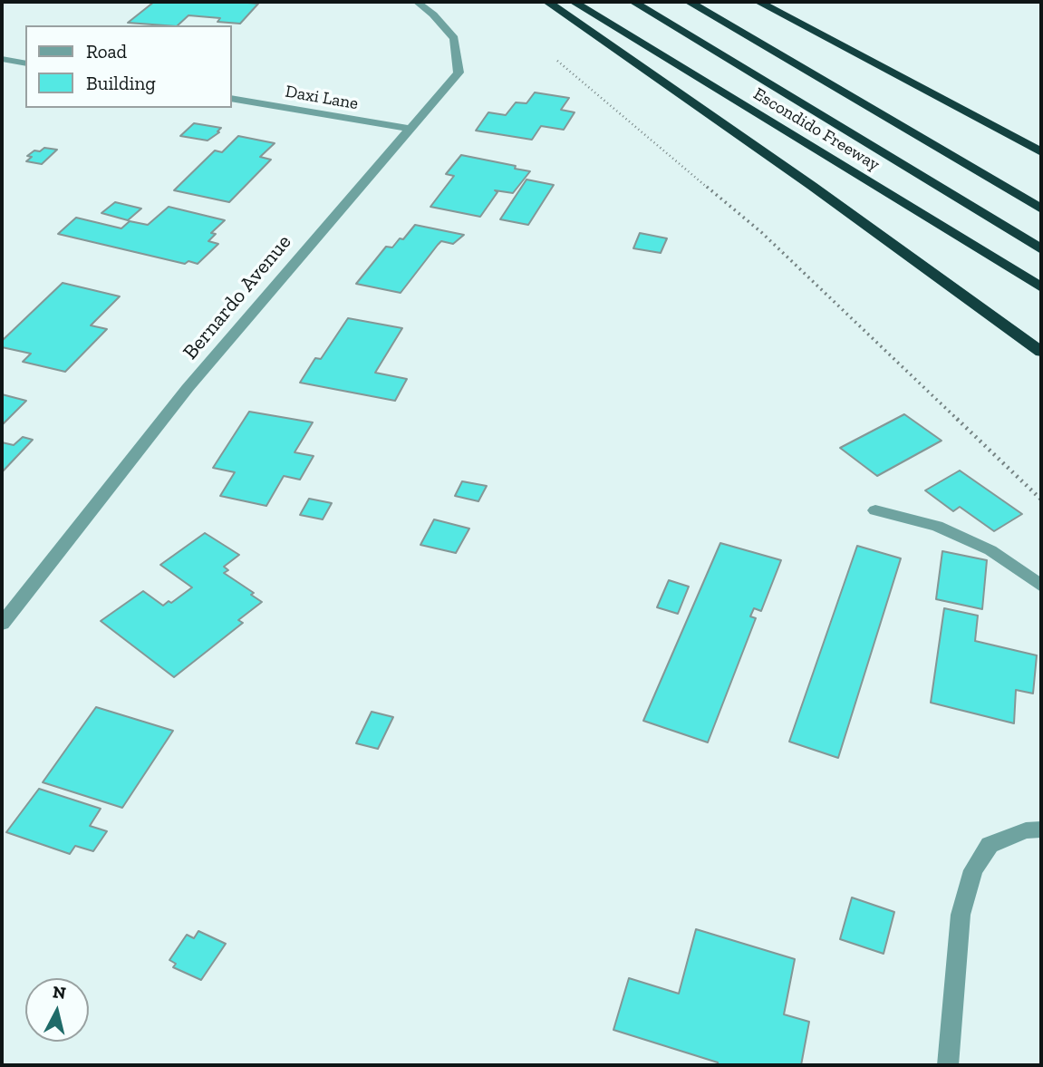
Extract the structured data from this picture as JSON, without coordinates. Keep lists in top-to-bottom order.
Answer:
{
  "streets": {
    "highway": ["Escondido Freeway"],
    "street": ["Daxi Lane", "Bernardo Avenue"]
  },
  "crossings": [
    ["Daxi Lane", "Bernardo Avenue"]
  ],
  "legend": ["Road", "Building"],
  "north": "top"
}
